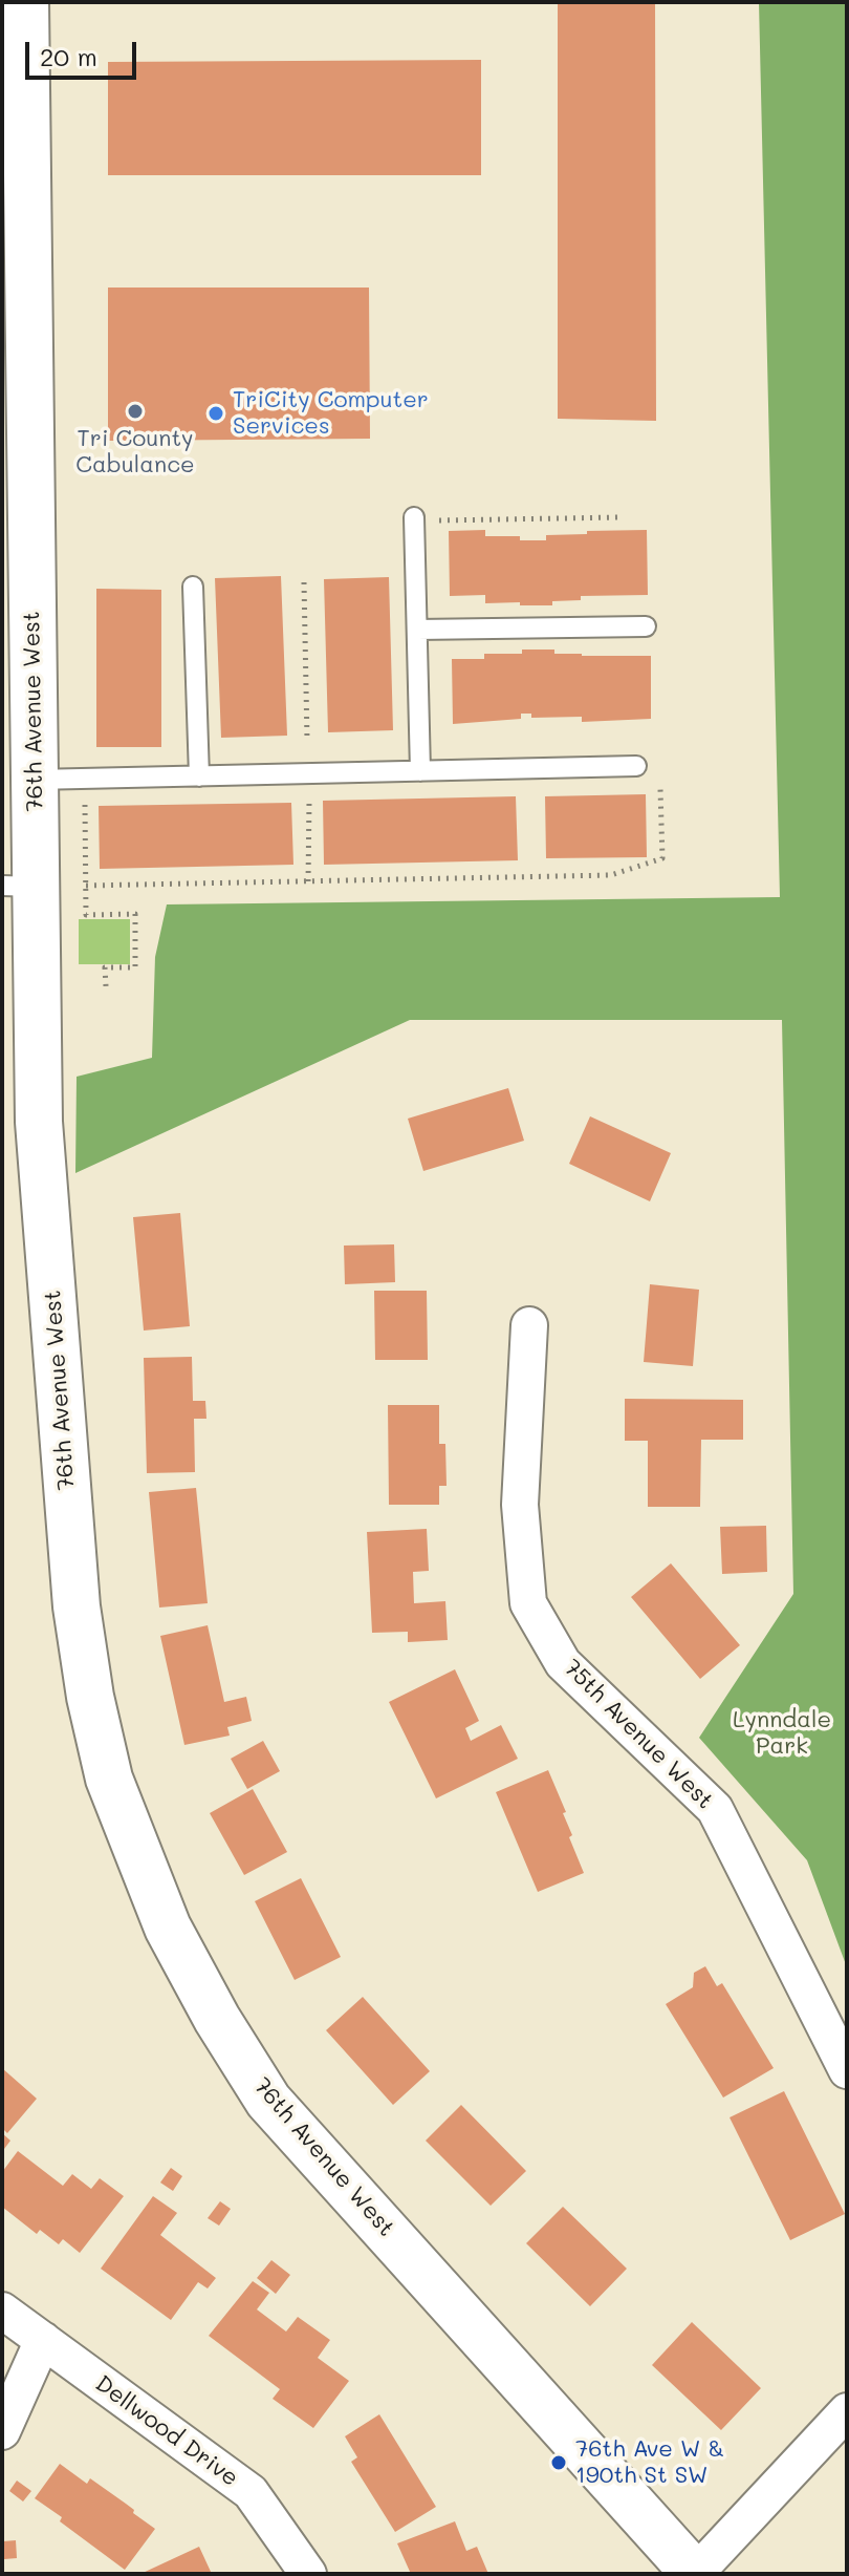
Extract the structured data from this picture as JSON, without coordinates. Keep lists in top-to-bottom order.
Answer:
{
  "streets": {
    "street": ["76th Avenue West", "75th Avenue West", "Dellwood Drive"]
  },
  "parks": ["Lynndale Park"],
  "places": ["Tri County Cabulance", "TriCity Computer Services", "76th Ave W & 190th St SW"],
  "scale_bar": "20 m"
}
